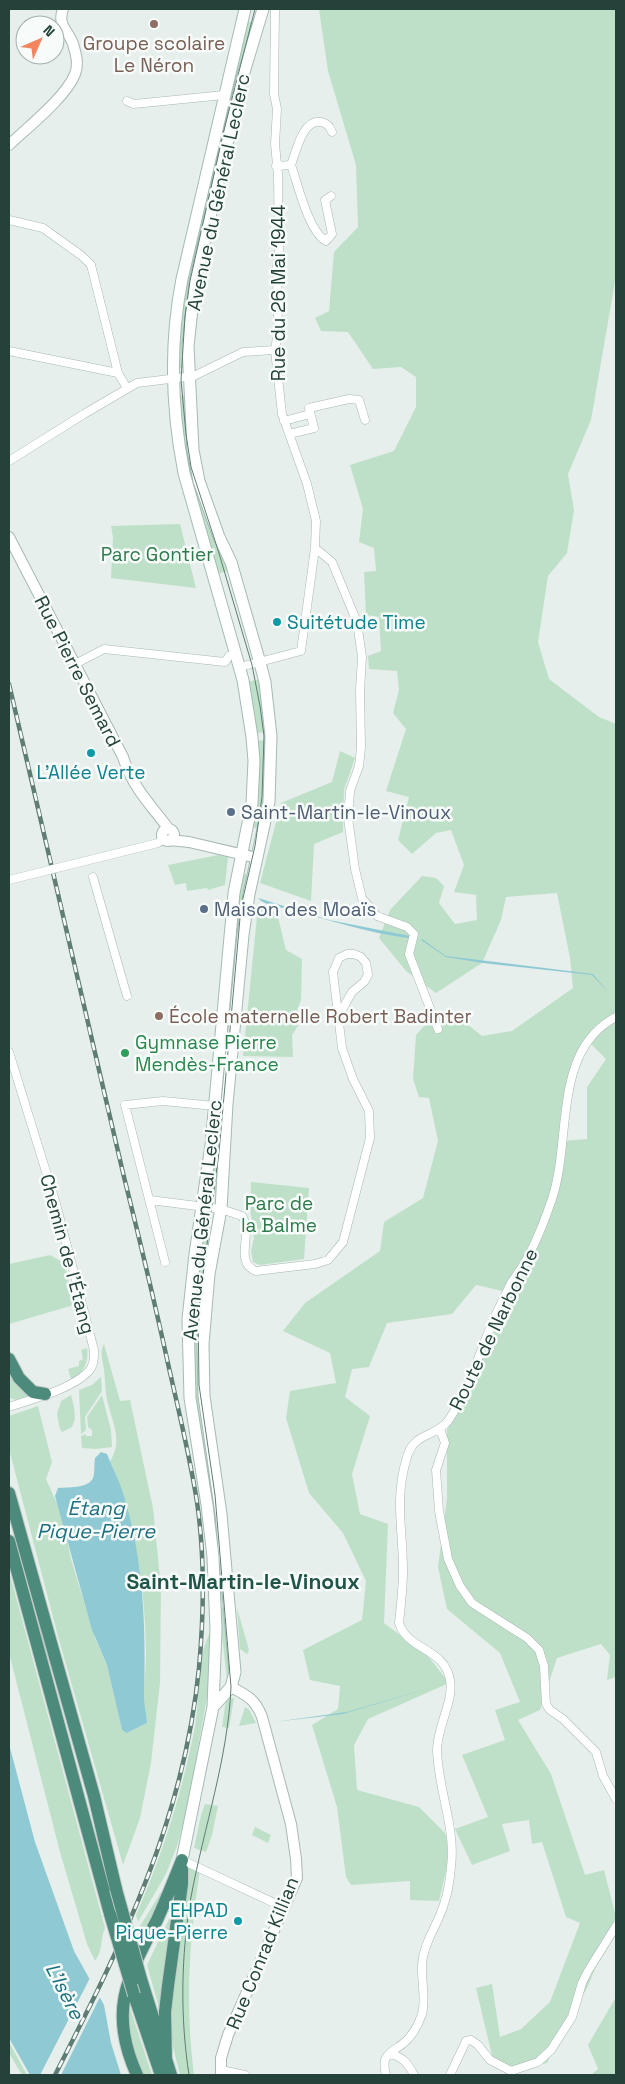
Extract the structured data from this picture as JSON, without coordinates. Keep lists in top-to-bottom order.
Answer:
{
  "streets": {
    "main road": ["Avenue du Général Leclerc"],
    "street": [
      "Rue du 26 Mai 1944",
      "Rue Pierre Semard",
      "Chemin de l'Étang",
      "Route de Narbonne",
      "Rue Conrad Killian"
    ]
  },
  "crossings": [
    ["Avenue du Général Leclerc", "Rue du 26 Mai 1944"],
    ["Avenue du Général Leclerc", "Rue Conrad Killian"]
  ],
  "districts": ["Saint-Martin-le-Vinoux"],
  "water": ["Étang Pique-Pierre", "L'Isère"],
  "parks": ["Parc Gontier", "Parc de la Balme"],
  "places": [
    "Groupe scolaire Le Néron",
    "Suitétude Time",
    "L'Allée Verte",
    "Saint-Martin-le-Vinoux",
    "Maison des Moaïs",
    "École maternelle Robert Badinter",
    "Gymnase Pierre Mendès-France",
    "EHPAD Pique-Pierre"
  ],
  "north": "top right"
}
